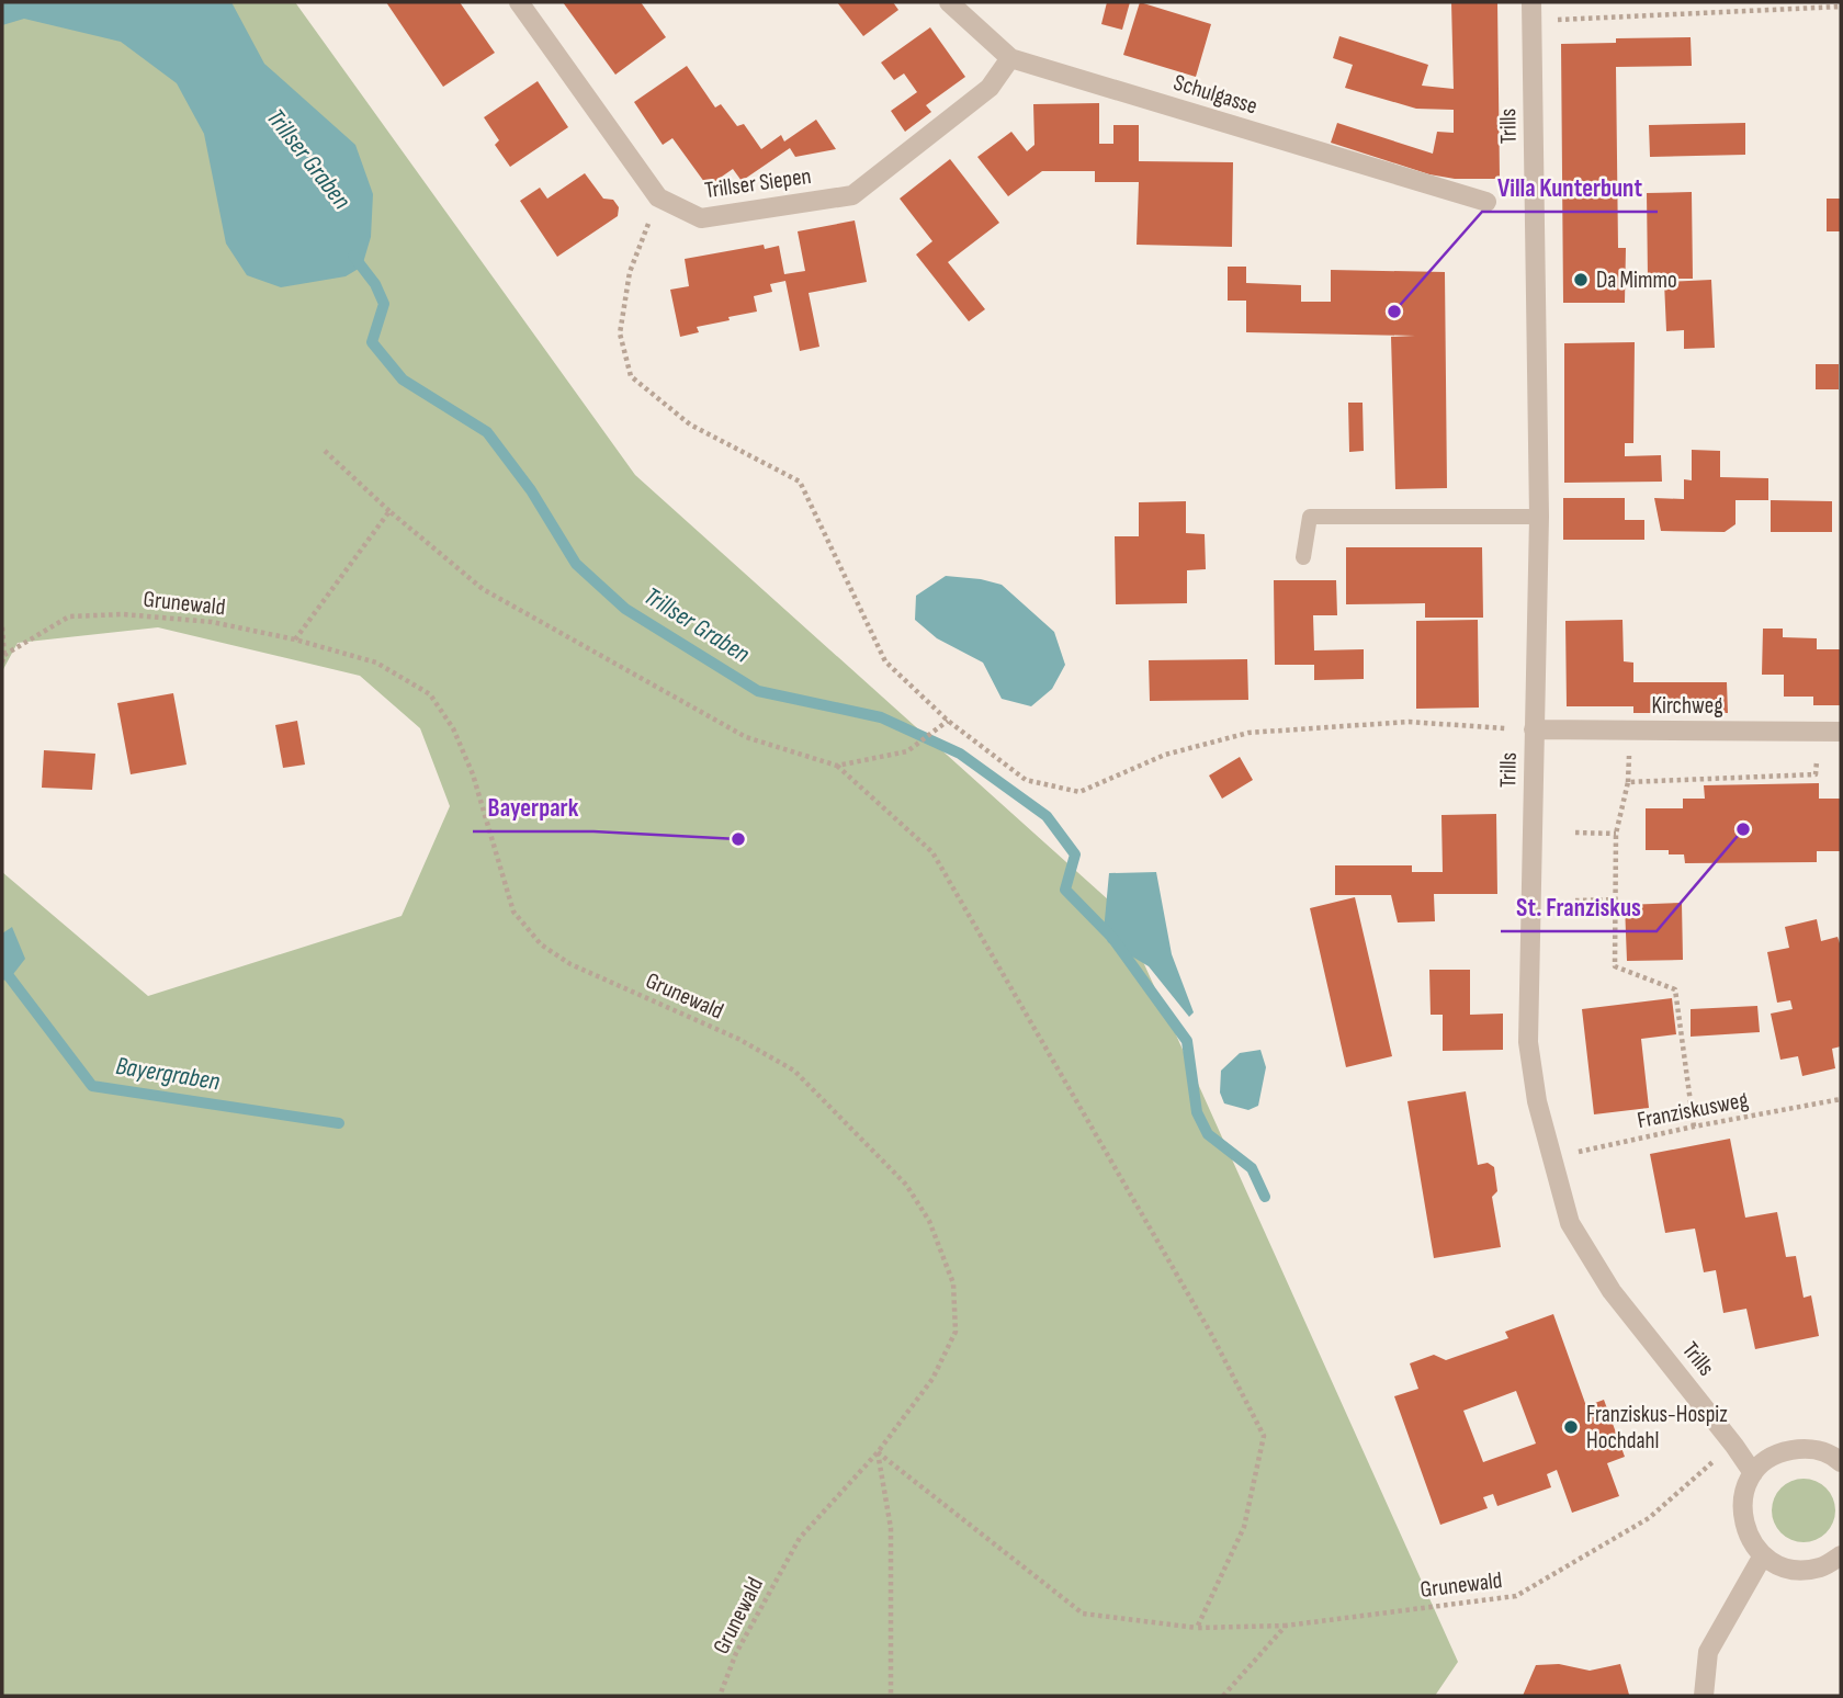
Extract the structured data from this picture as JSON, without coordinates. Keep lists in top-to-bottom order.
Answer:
{
  "streets": {
    "street": [
      "Schulgasse",
      "Trills",
      "Trillser Siepen",
      "Kirchweg"
    ],
    "path": ["Grunewald", "Franziskusweg"]
  },
  "crossings": [
    ["Schulgasse", "Trillser Siepen"],
    ["Trills", "Grunewald"],
    ["Trills", "Kirchweg"],
    ["Trills", "Franziskusweg"]
  ],
  "water": ["Trillser Graben", "Bayergraben"],
  "places": [
    "Da Mimmo",
    "Villa Kunterbunt",
    "St. Franziskus",
    "Bayerpark",
    "Franziskus-Hospiz Hochdahl"
  ]
}
